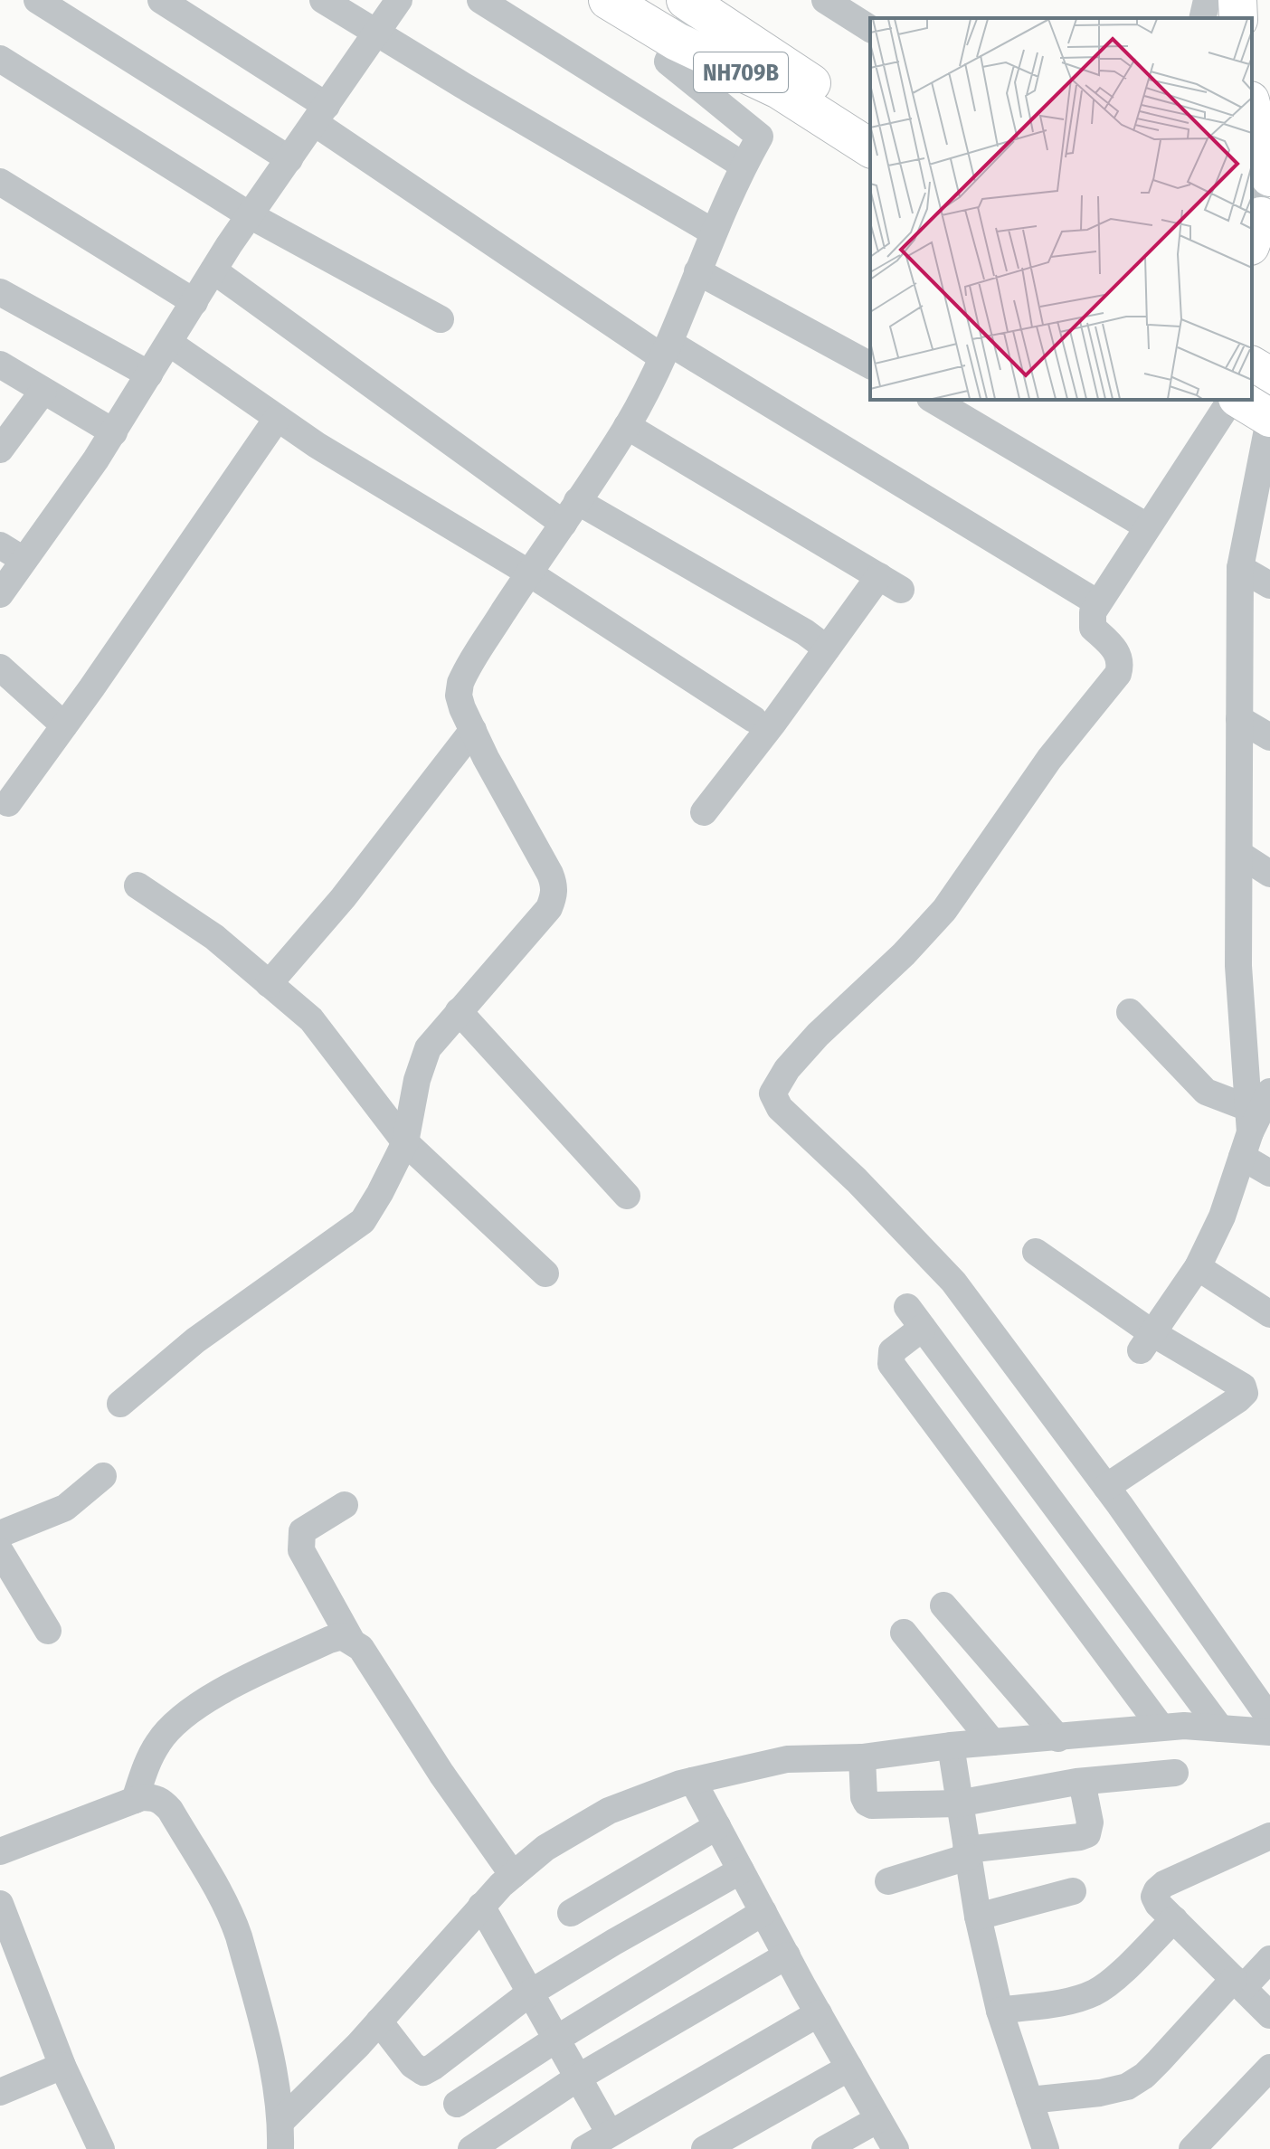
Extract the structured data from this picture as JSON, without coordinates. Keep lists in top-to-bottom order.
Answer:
{
  "streets": {
    "highway": ["NH709B"]
  }
}
